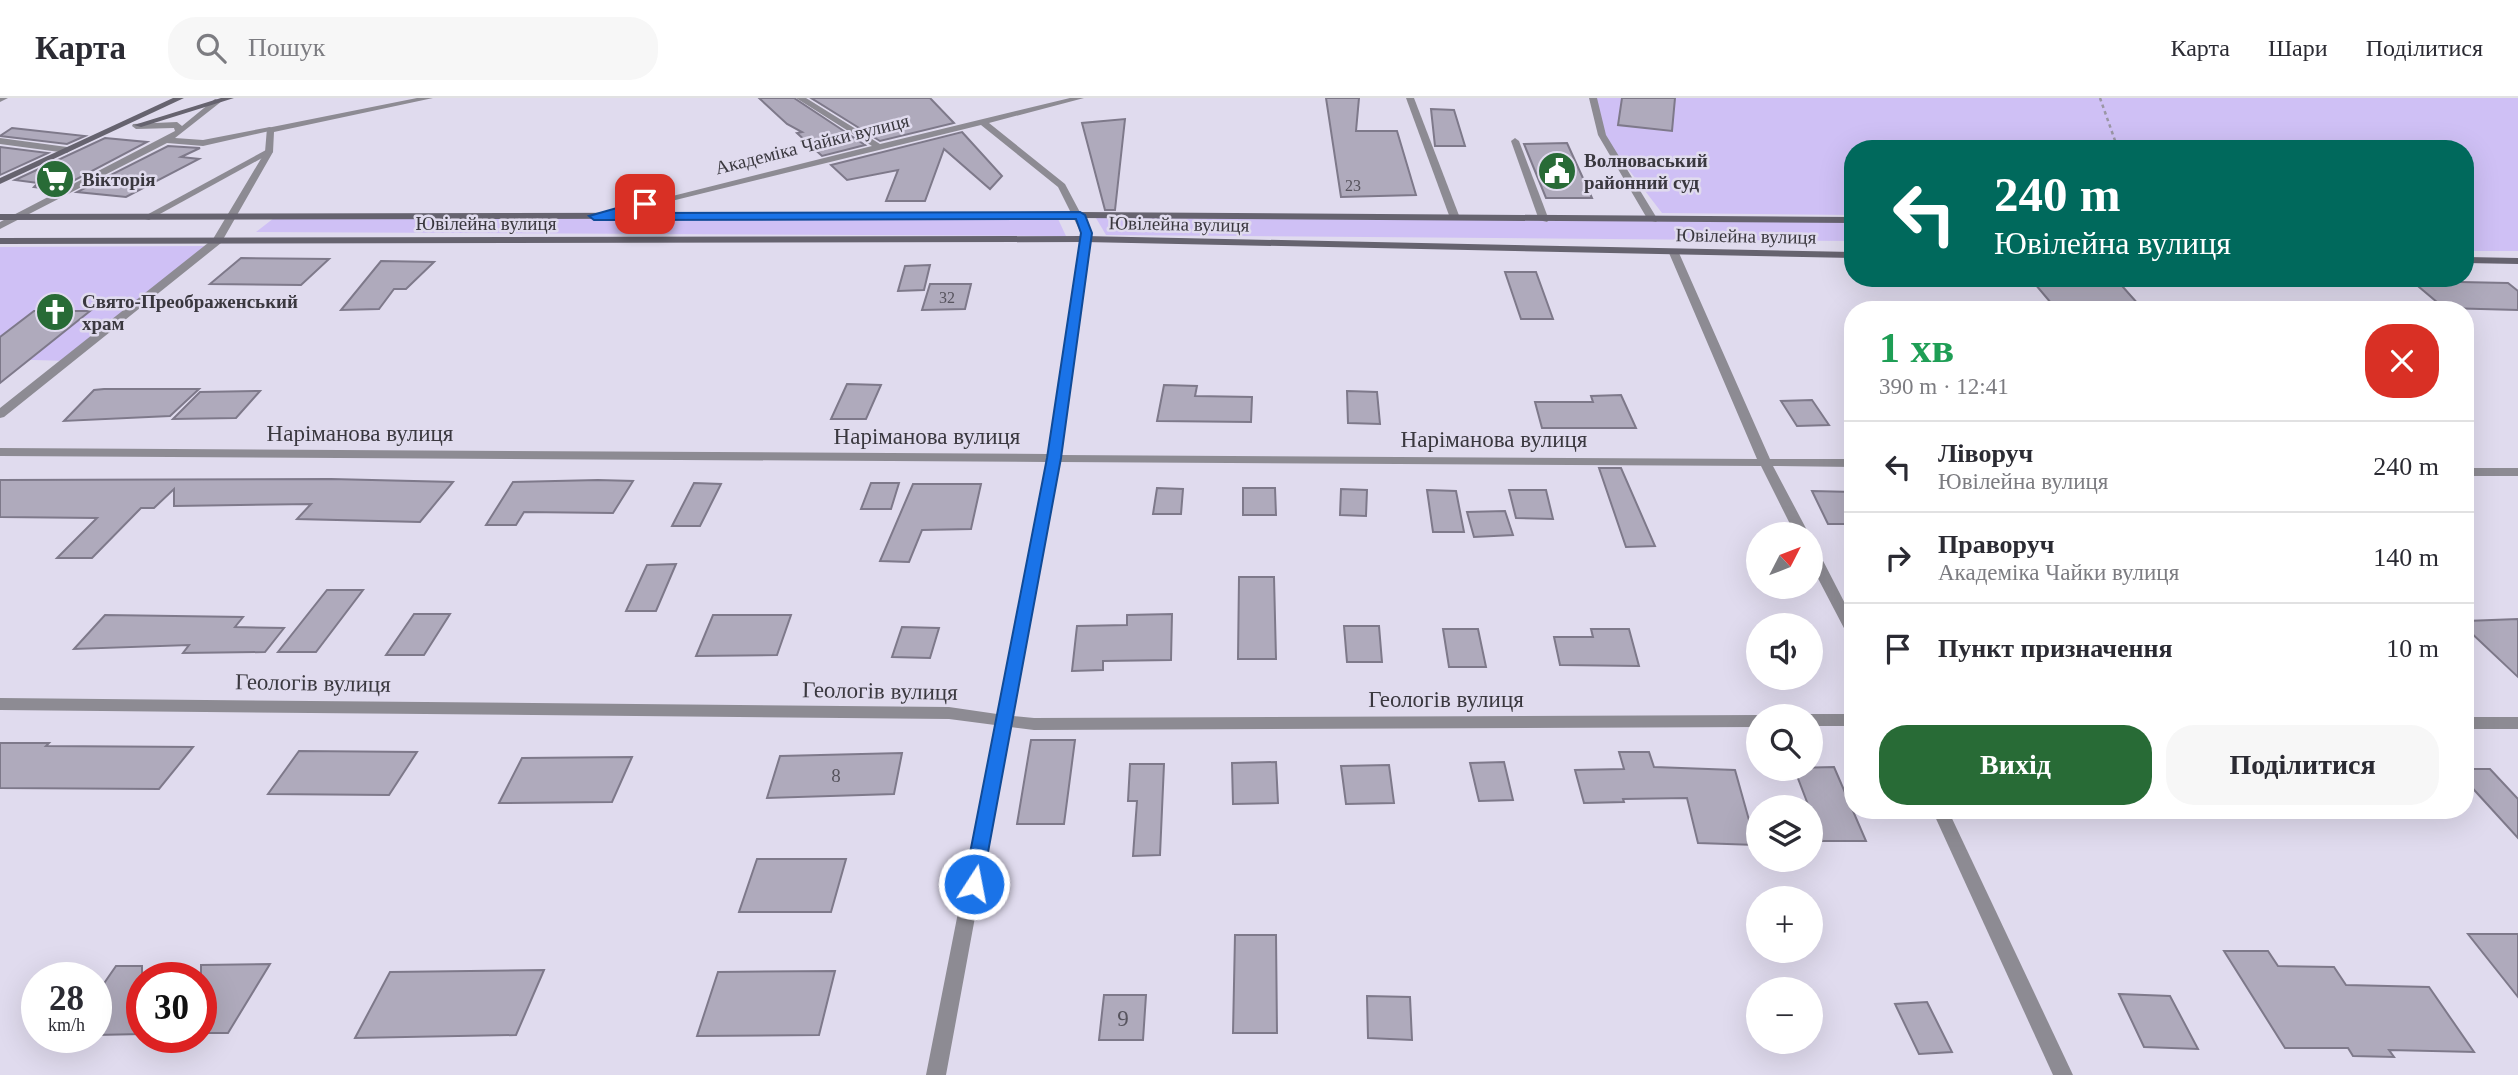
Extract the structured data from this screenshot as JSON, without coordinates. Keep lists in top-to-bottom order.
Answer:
{
  "streets": {
    "street": [
      "Академіка Чайки вулиця",
      "Ювілейна вулиця",
      "Наріманова вулиця",
      "Геологів вулиця"
    ]
  },
  "crossings": [
    ["Академіка Чайки вулиця", "Ювілейна вулиця"]
  ],
  "places": {
    "public building": ["Волноваський районний суд"],
    "supermarket": ["Вікторія"],
    "church": ["Свято-Преображенський храм"]
  },
  "house_numbers": [
    "23",
    "32",
    "8",
    "9"
  ],
  "north": "top right",
  "page": {
    "header": "Карта",
    "search": "Пошук",
    "nav": ["Карта", "Шари", "Поділитися"],
    "turn": ["240 m", "Ювілейна вулиця"],
    "heading": ["1 хв", "390 m · 12:41"],
    "list": [
      {
        "name": "Ліворуч",
        "note": "Ювілейна вулиця",
        "value": "240 m"
      },
      {
        "name": "Праворуч",
        "note": "Академіка Чайки вулиця",
        "value": "140 m"
      },
      {
        "name": "Пункт призначення",
        "value": "10 m"
      }
    ],
    "map_buttons": ["+", "−"],
    "buttons": ["Вихід", "Поділитися"],
    "speed": "28 km/h",
    "limit": "30"
  }
}
